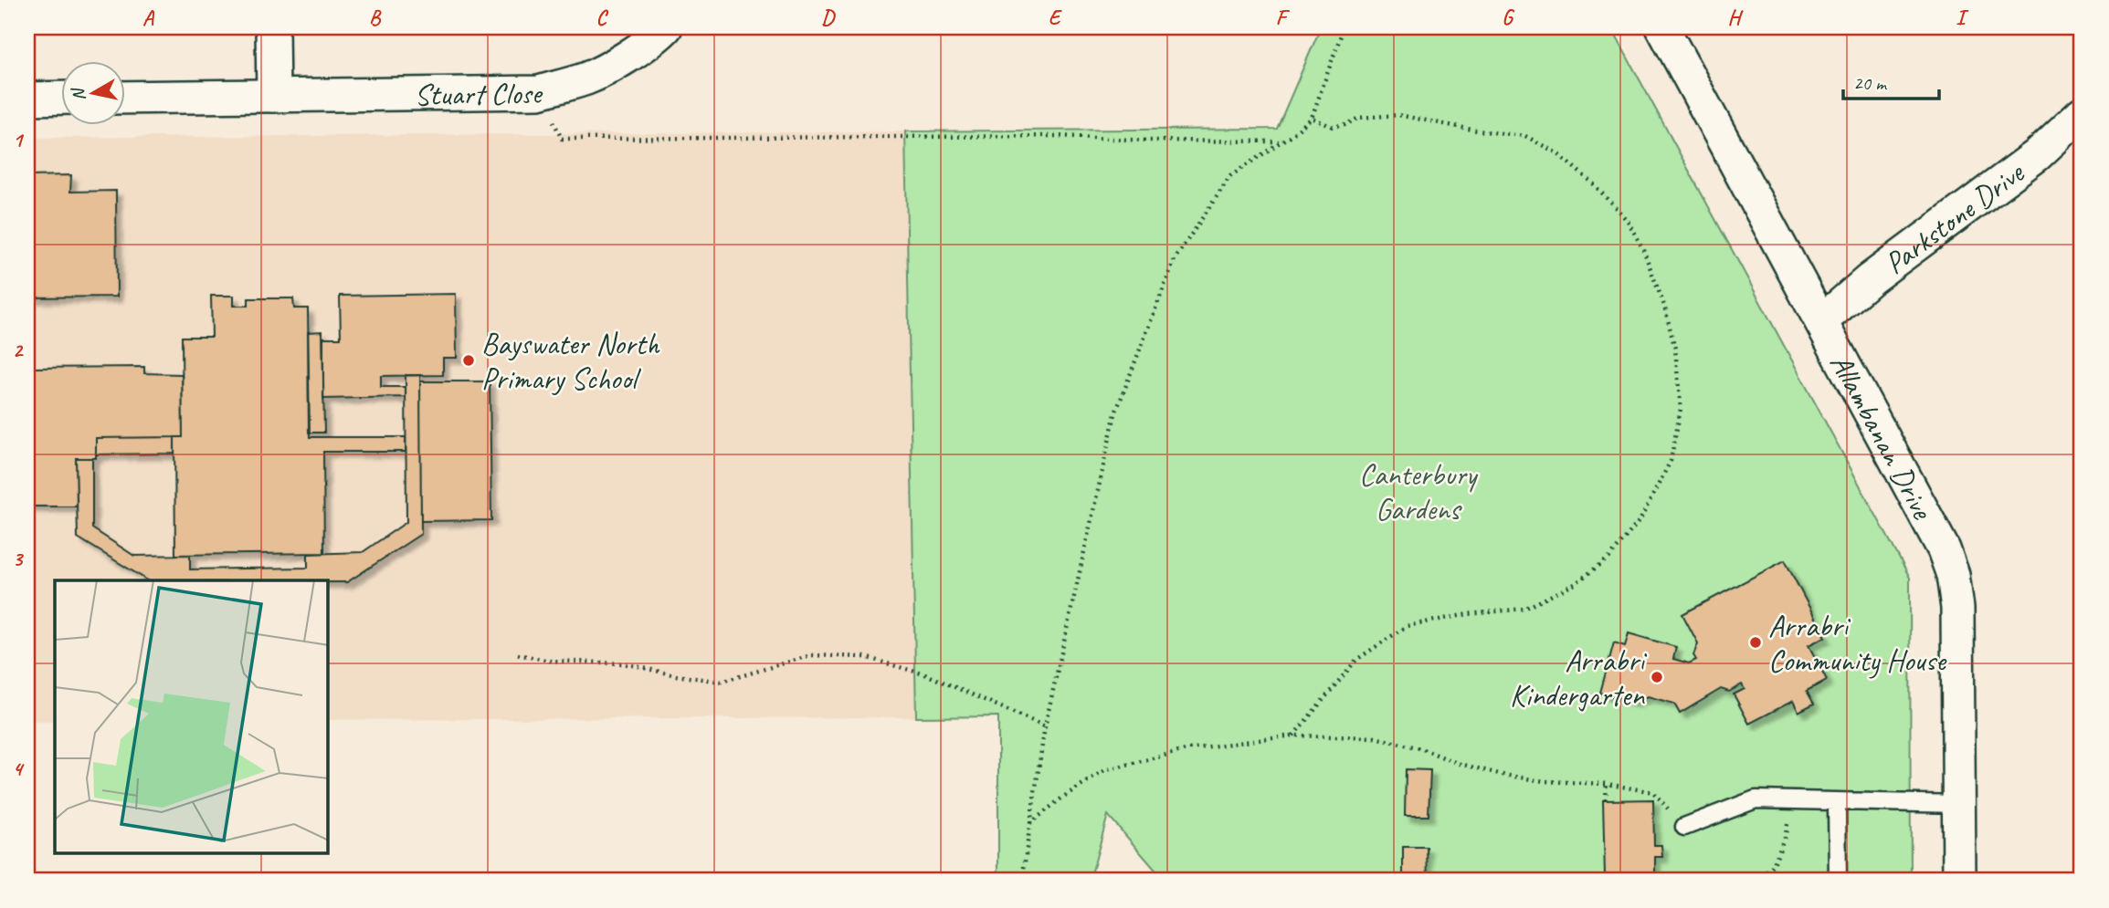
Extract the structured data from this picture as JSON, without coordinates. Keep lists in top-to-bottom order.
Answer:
{
  "streets": {
    "street": ["Stuart Close", "Parkstone Drive", "Allambanan Drive"]
  },
  "crossings": [
    ["Parkstone Drive", "Allambanan Drive"]
  ],
  "parks": ["Canterbury Gardens"],
  "places": ["Bayswater North Primary School", "Arrabri Community House", "Arrabri Kindergarten"],
  "scale_bar": "20 m",
  "north": "left",
  "grid": {
    "columns": [
      "A",
      "B",
      "C",
      "D",
      "E",
      "F",
      "G",
      "H",
      "I"
    ],
    "rows": [
      "1",
      "2",
      "3",
      "4"
    ]
  }
}
